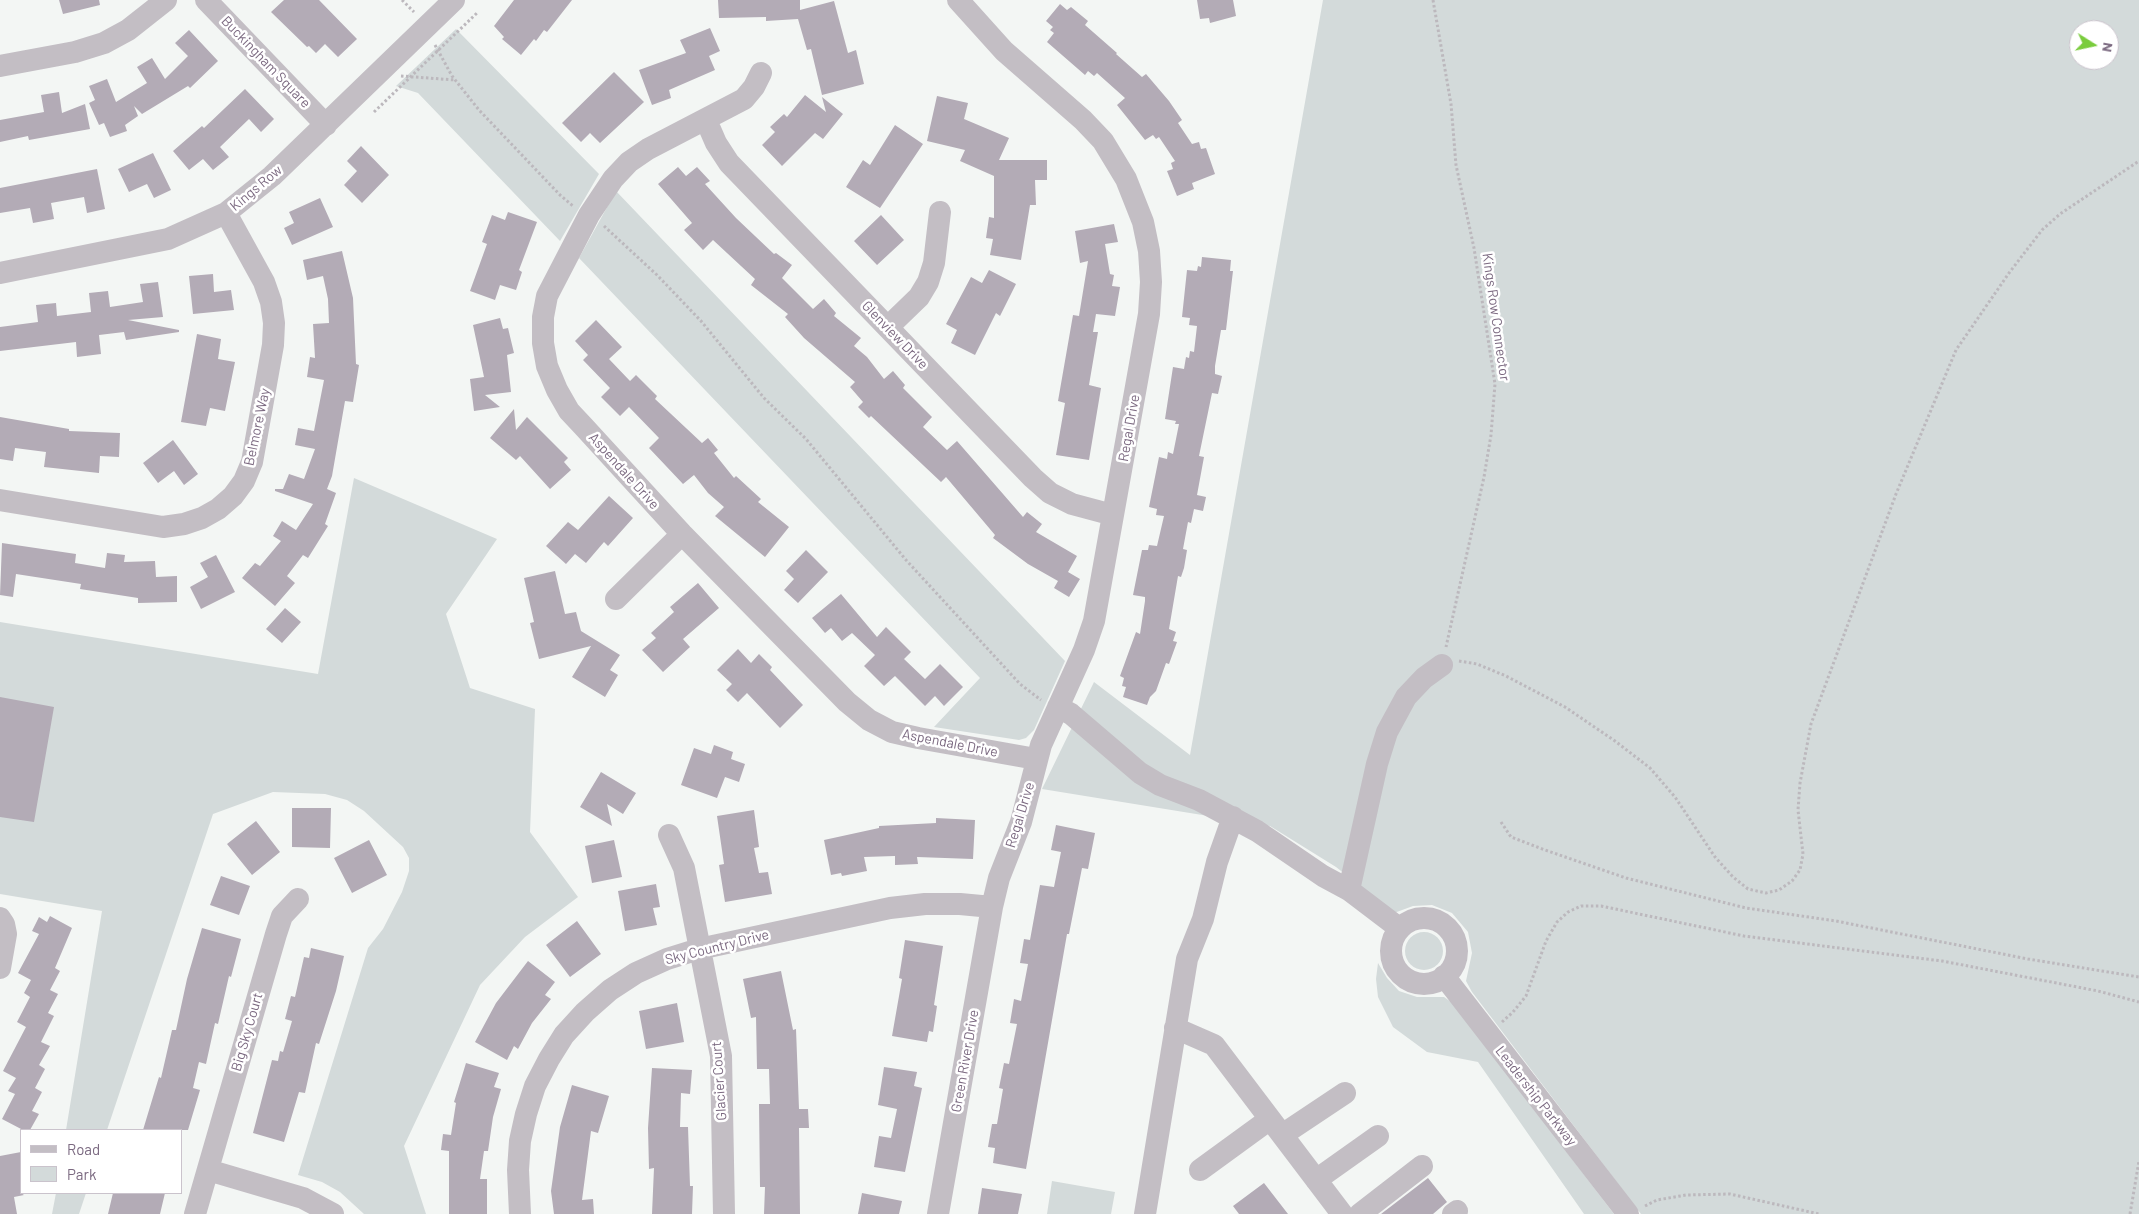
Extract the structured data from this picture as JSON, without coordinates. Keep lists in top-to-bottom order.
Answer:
{
  "streets": {
    "street": [
      "Buckingham Square",
      "Kings Row",
      "Glenview Drive",
      "Belmore Way",
      "Regal Drive",
      "Aspendale Drive",
      "Sky Country Drive",
      "Big Sky Court",
      "Green River Drive",
      "Glacier Court",
      "Leadership Parkway"
    ],
    "path": ["Kings Row Connector"]
  },
  "crossings": [
    ["Buckingham Square", "Kings Row"],
    ["Kings Row", "Belmore Way"],
    ["Glenview Drive", "Regal Drive"],
    ["Glenview Drive", "Aspendale Drive"],
    ["Regal Drive", "Aspendale Drive"],
    ["Regal Drive", "Sky Country Drive"],
    ["Regal Drive", "Green River Drive"],
    ["Sky Country Drive", "Green River Drive"],
    ["Sky Country Drive", "Glacier Court"]
  ],
  "legend": ["Road", "Park"],
  "north": "right"
}
